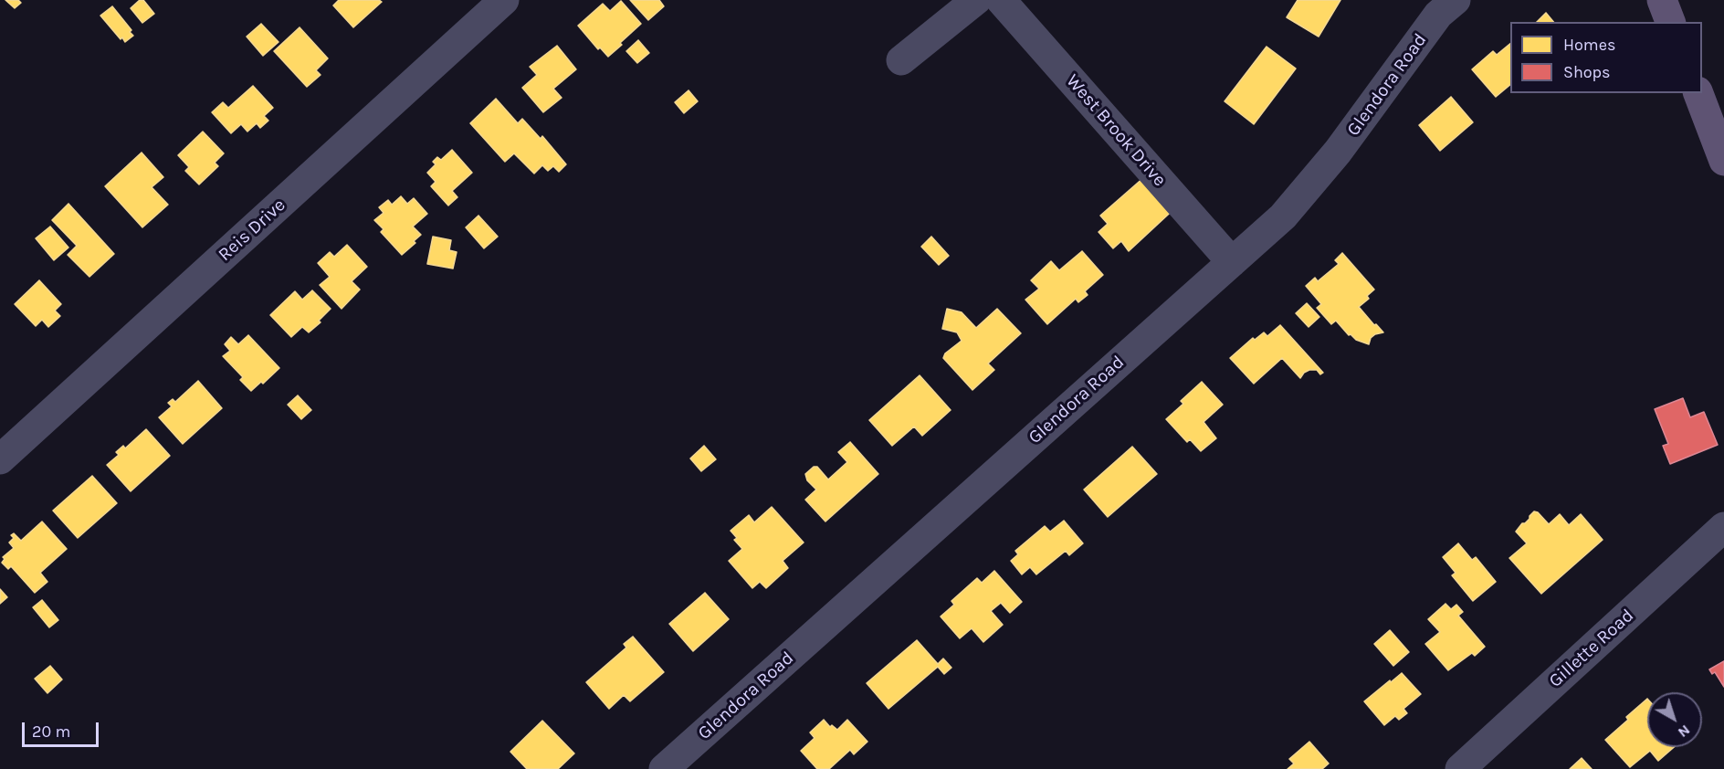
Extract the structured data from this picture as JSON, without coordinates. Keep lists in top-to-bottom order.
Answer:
{
  "streets": {
    "street": [
      "Glendora Road",
      "West Brook Drive",
      "Reis Drive",
      "Gillette Road"
    ]
  },
  "crossings": [
    ["Glendora Road", "West Brook Drive"]
  ],
  "legend": ["Homes", "Shops"],
  "scale_bar": "20 m",
  "north": "bottom right"
}
